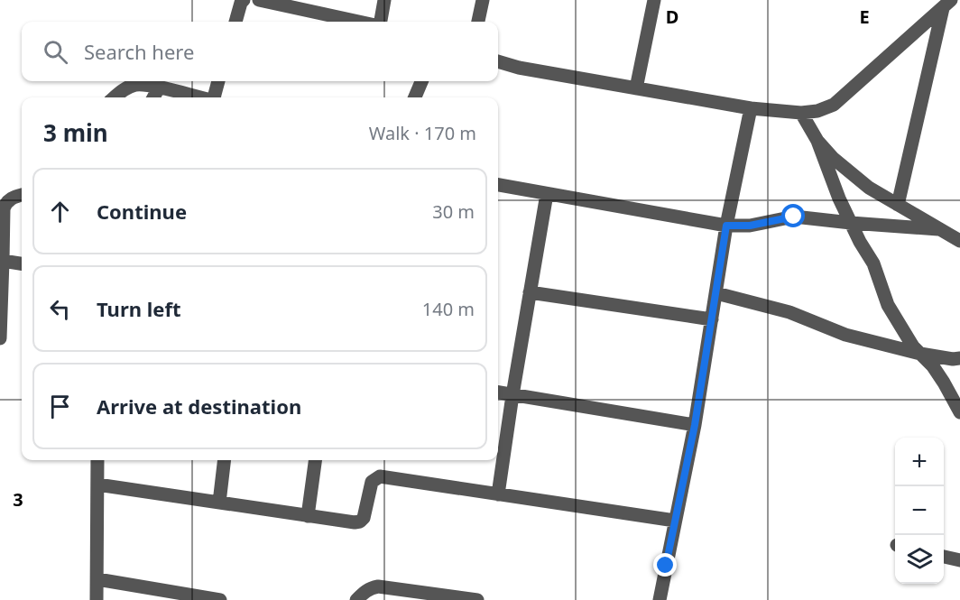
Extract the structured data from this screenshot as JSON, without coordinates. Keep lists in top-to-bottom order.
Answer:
{
  "page": {
    "search": "Search here",
    "heading": ["3 min", "Walk · 170 m"],
    "list": [
      ["Continue", "30 m"],
      ["Turn left", "140 m"],
      "Arrive at destination"
    ],
    "map_buttons": ["+", "−"]
  },
  "grid": {
    "columns": ["D", "E"],
    "rows": ["3"]
  }
}
